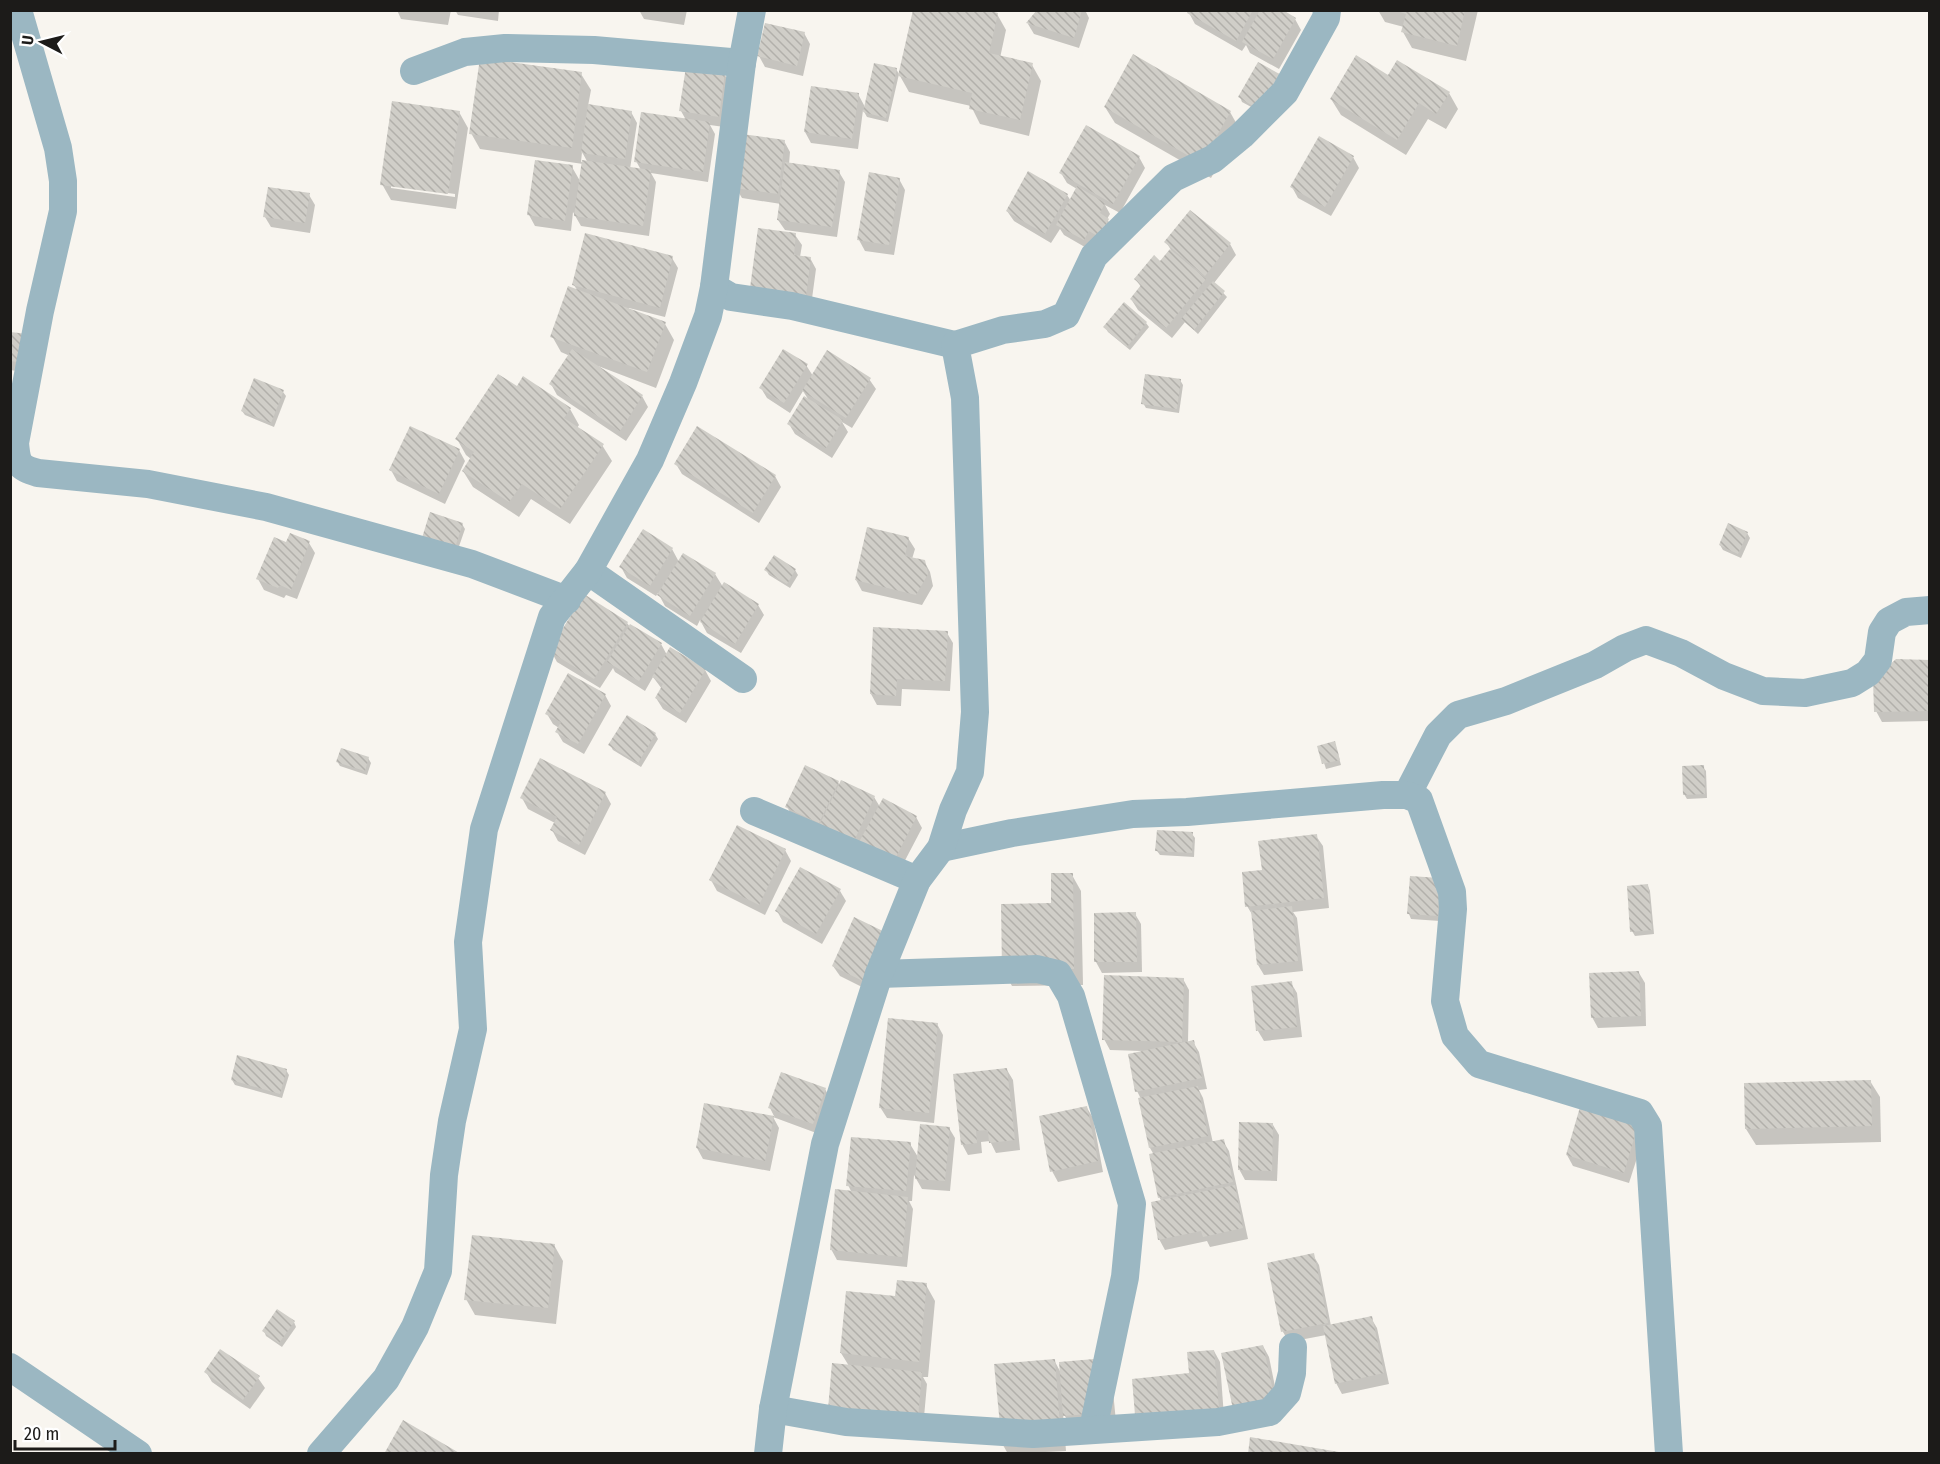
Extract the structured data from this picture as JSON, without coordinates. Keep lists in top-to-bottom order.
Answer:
{
  "scale_bar": "20 m",
  "north": "left"
}
